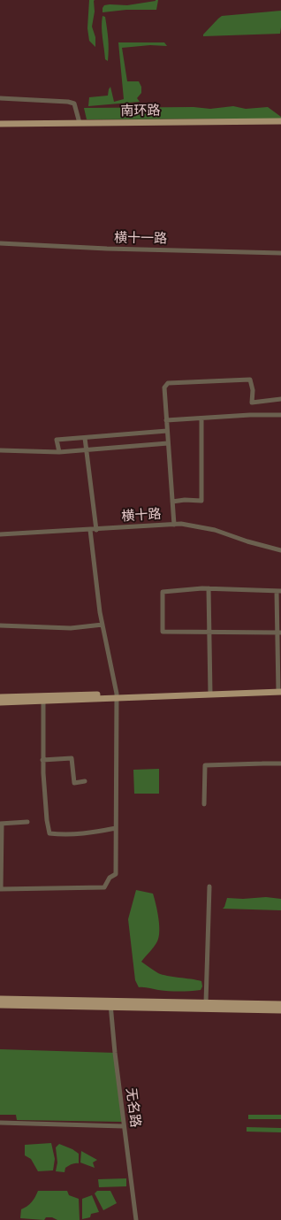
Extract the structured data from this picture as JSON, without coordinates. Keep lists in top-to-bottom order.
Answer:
{
  "streets": {
    "main road": ["南环路"],
    "street": ["横十一路", "横十路", "无名路"]
  }
}
